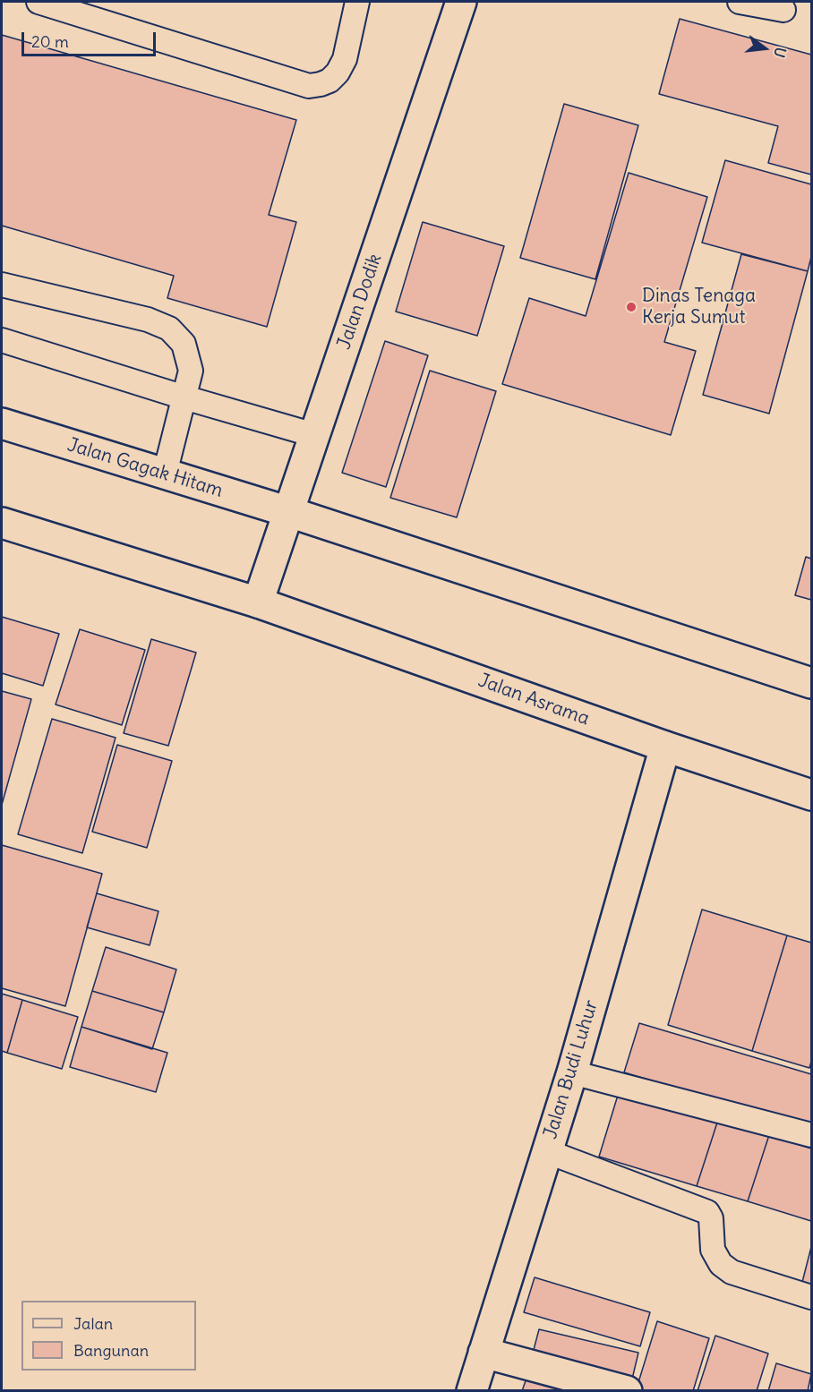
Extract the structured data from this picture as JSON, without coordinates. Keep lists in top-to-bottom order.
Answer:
{
  "streets": {
    "main road": [
      "Jalan Dodik",
      "Jalan Gagak Hitam",
      "Jalan Asrama",
      "Jalan Budi Luhur"
    ]
  },
  "crossings": [
    ["Jalan Dodik", "Jalan Gagak Hitam"],
    ["Jalan Dodik", "Jalan Asrama"],
    ["Jalan Asrama", "Jalan Budi Luhur"]
  ],
  "places": ["Dinas Tenaga Kerja Sumut"],
  "legend": ["Jalan", "Bangunan"],
  "scale_bar": "20 m",
  "north": "right"
}
